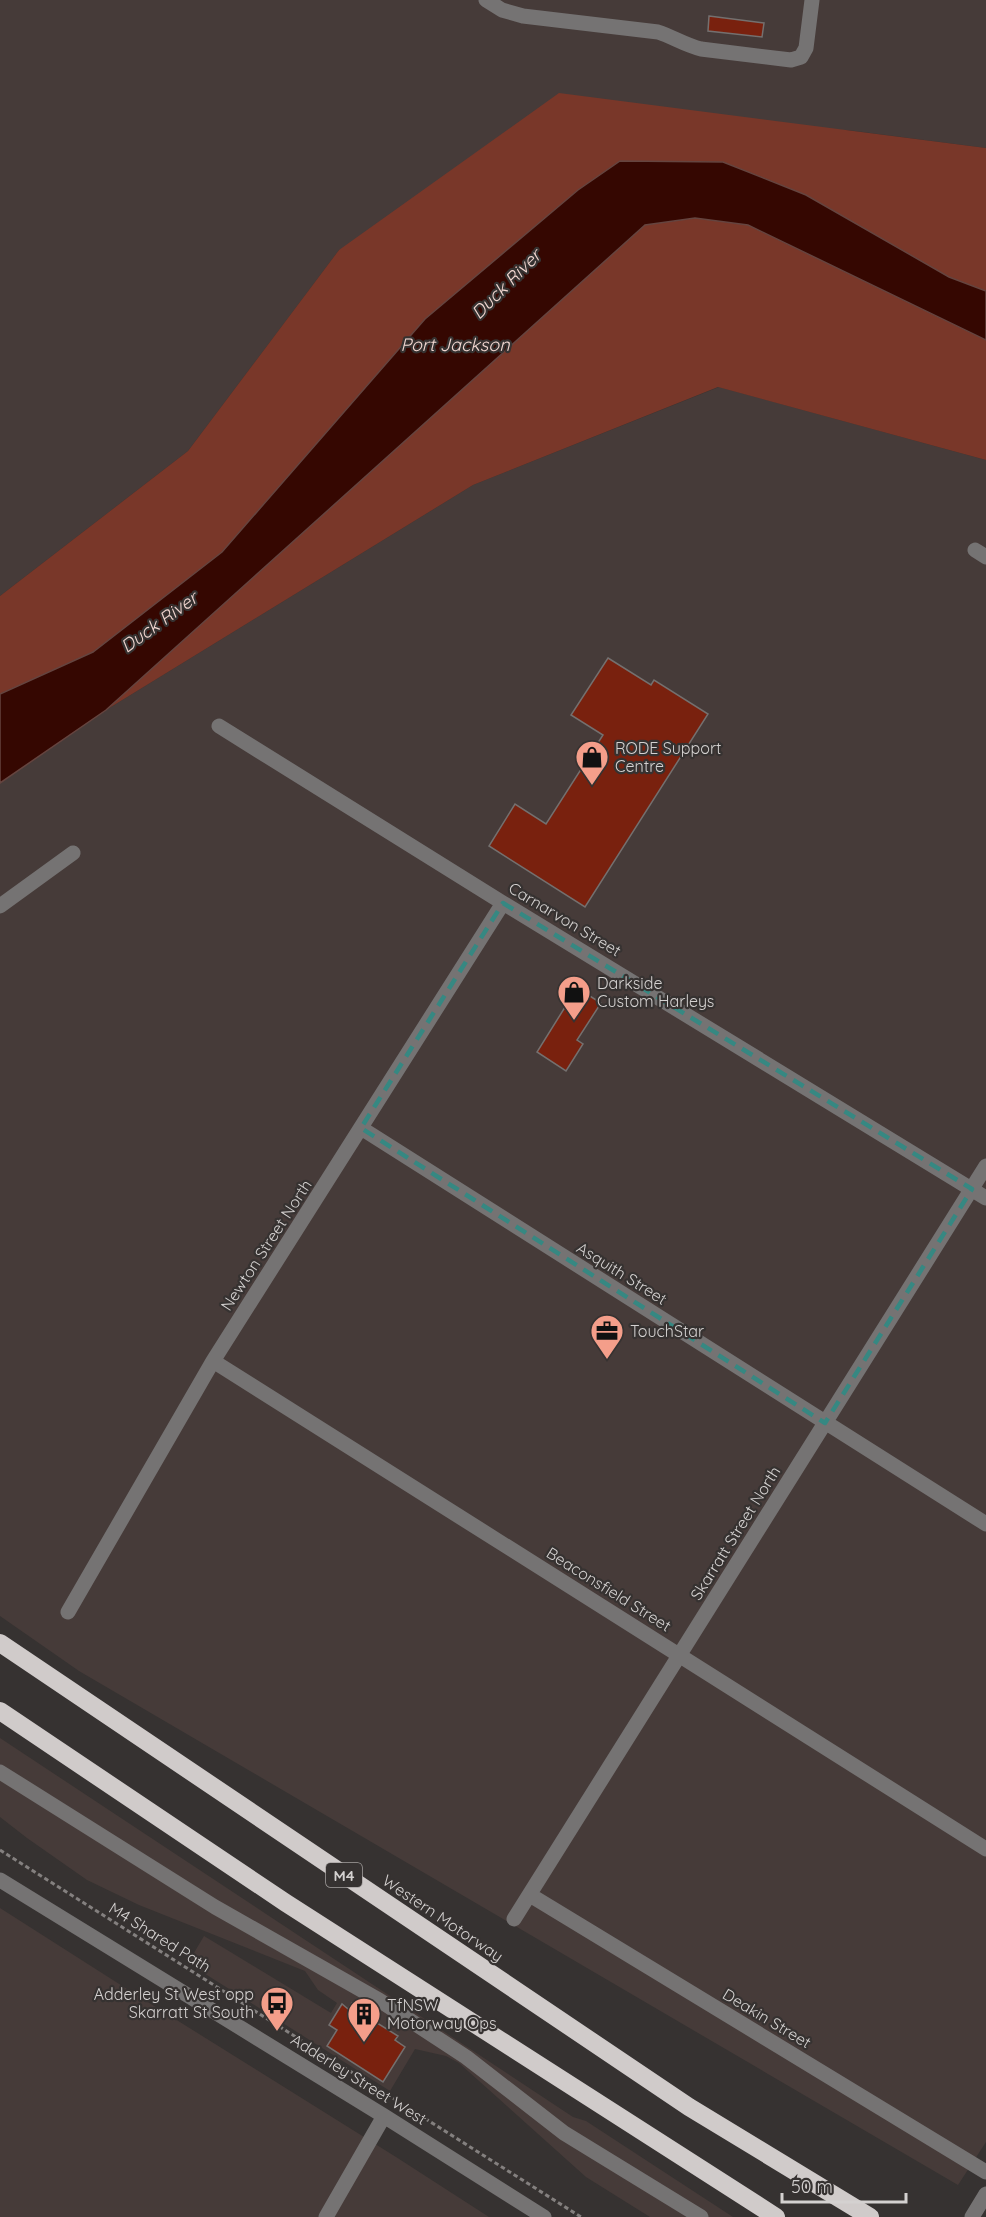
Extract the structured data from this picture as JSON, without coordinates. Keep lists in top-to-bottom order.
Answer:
{
  "streets": {
    "highway": ["M4", "Western Motorway"],
    "street": [
      "Carnarvon Street",
      "Newton Street North",
      "Asquith Street",
      "Skarratt Street North",
      "Beaconsfield Street",
      "Deakin Street",
      "Adderley Street West"
    ],
    "path": ["M4 Shared Path"]
  },
  "crossings": [
    ["Carnarvon Street", "Newton Street North"],
    ["Carnarvon Street", "Skarratt Street North"],
    ["Newton Street North", "Asquith Street"],
    ["Newton Street North", "Beaconsfield Street"],
    ["Asquith Street", "Skarratt Street North"],
    ["Skarratt Street North", "Beaconsfield Street"],
    ["Skarratt Street North", "Deakin Street"]
  ],
  "water": ["Duck River", "Port Jackson"],
  "places": {
    "shop": ["RODE Support Centre", "Darkside Custom Harleys"],
    "office": ["TouchStar"],
    "bus stop": ["Adderley St West opp Skarratt St South"],
    "building": ["TfNSW Motorway Ops"]
  },
  "scale_bar": "50 m"
}
